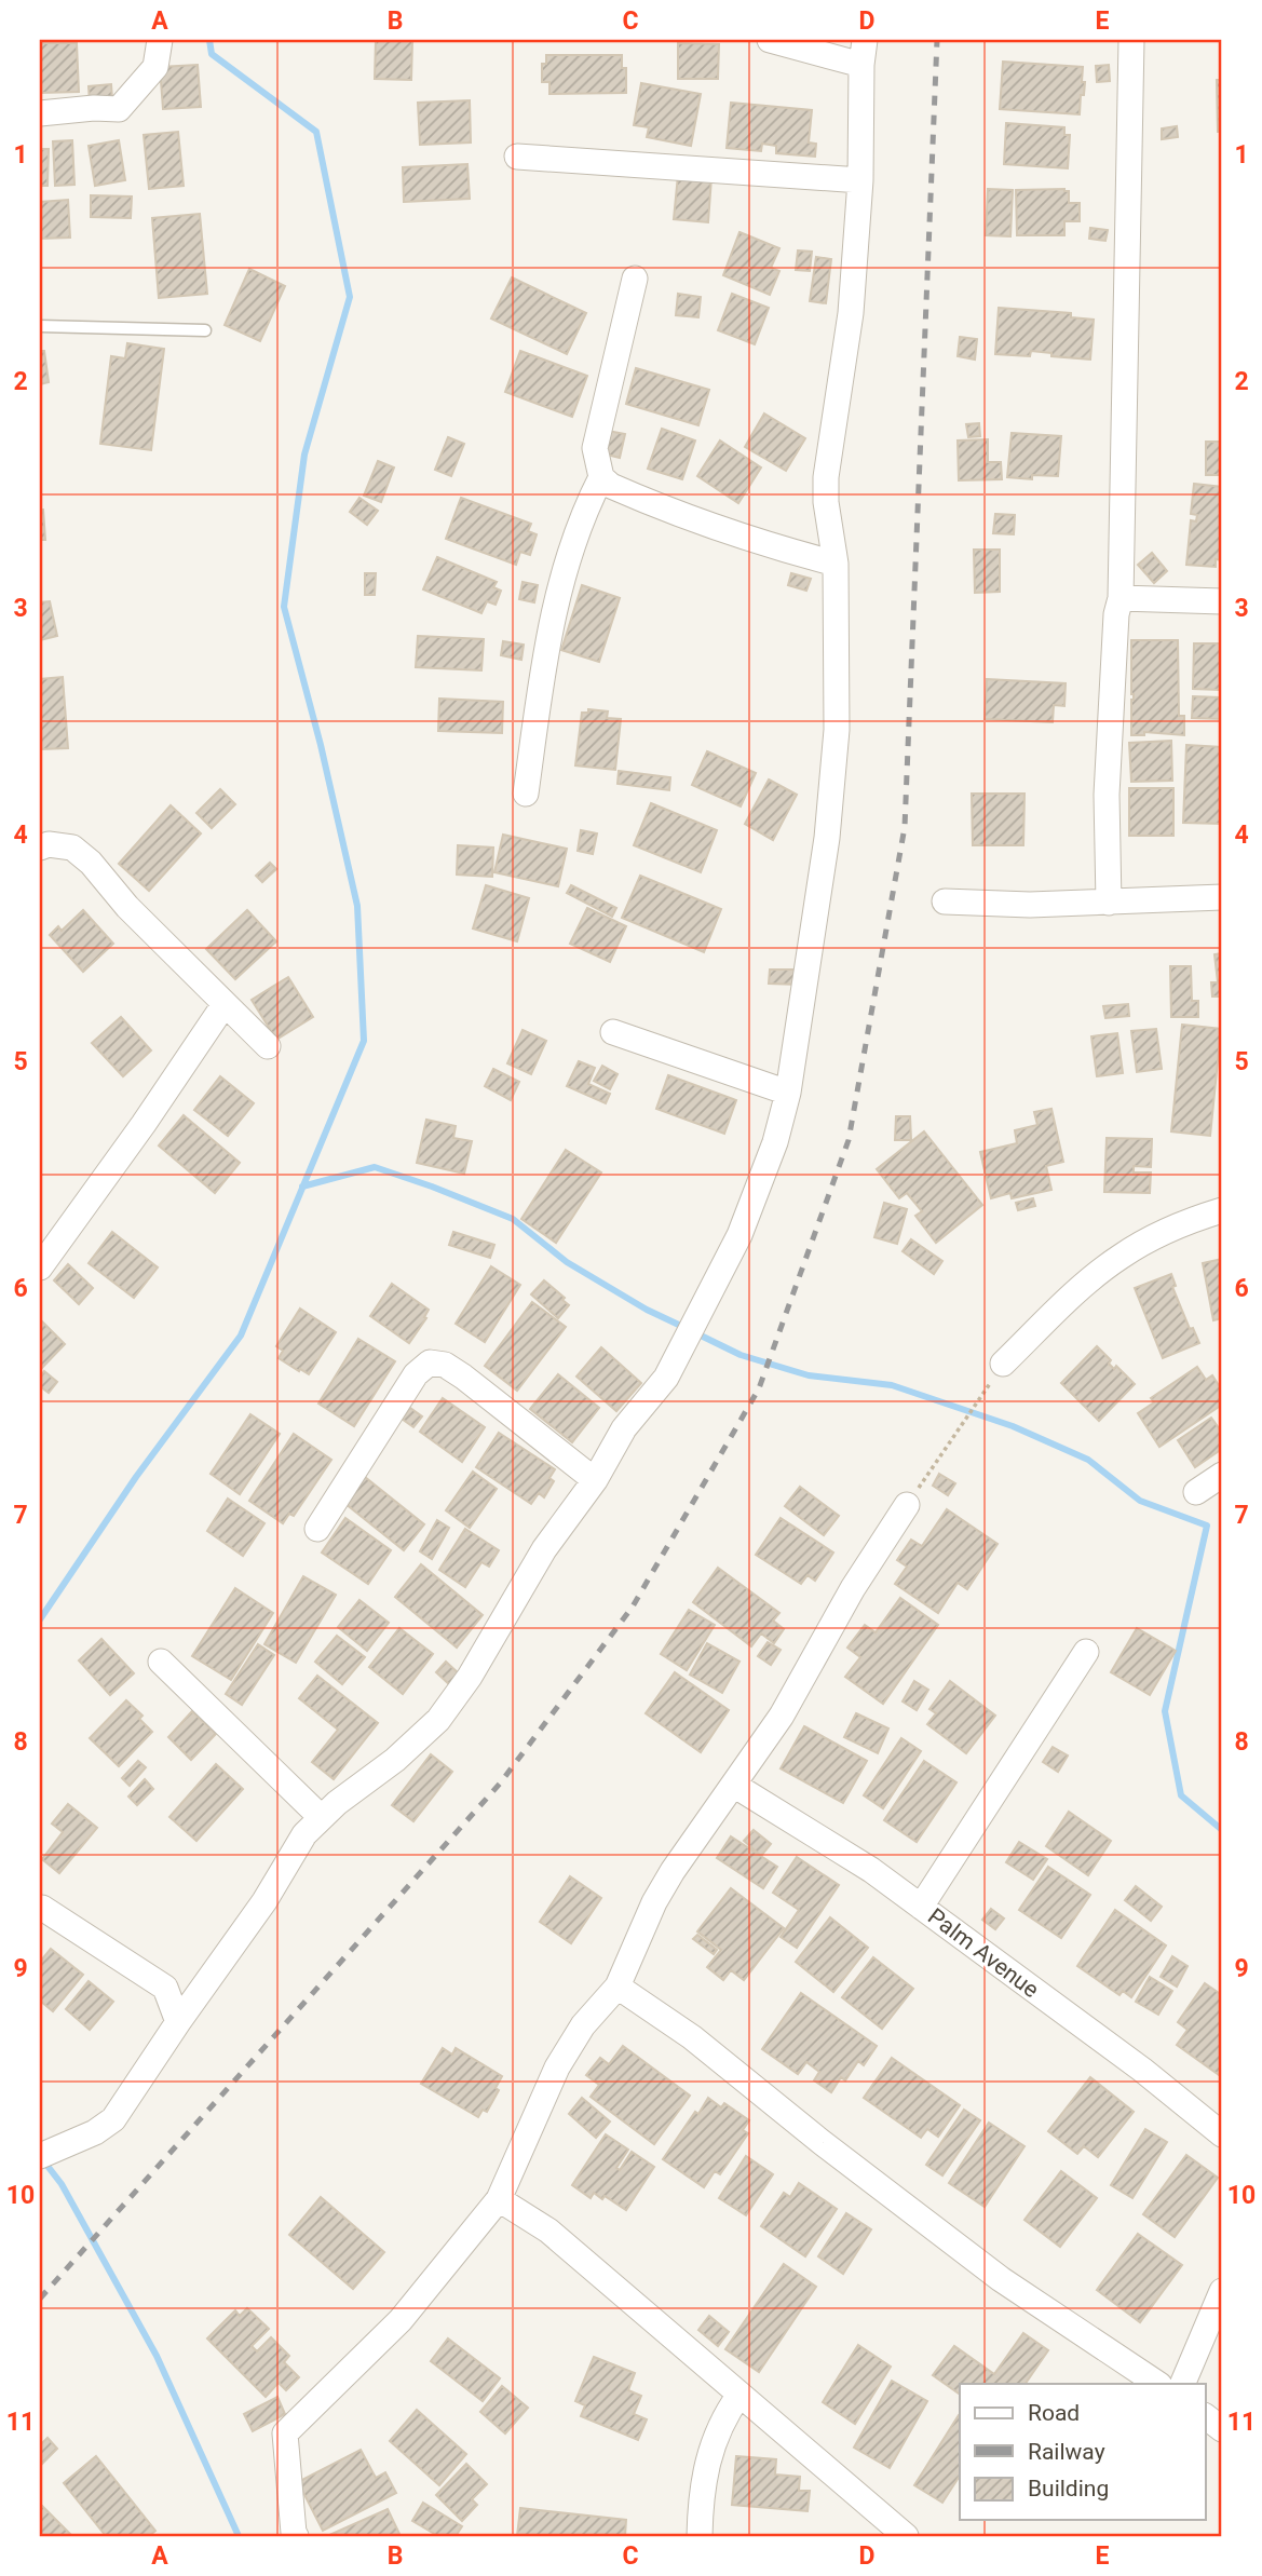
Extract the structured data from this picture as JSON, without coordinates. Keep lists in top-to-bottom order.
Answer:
{
  "streets": {
    "street": ["Palm Avenue"]
  },
  "legend": ["Road", "Railway", "Building"],
  "grid": {
    "columns": [
      "A",
      "B",
      "C",
      "D",
      "E"
    ],
    "rows": [
      "1",
      "2",
      "3",
      "4",
      "5",
      "6",
      "7",
      "8",
      "9",
      "10",
      "11"
    ]
  }
}
